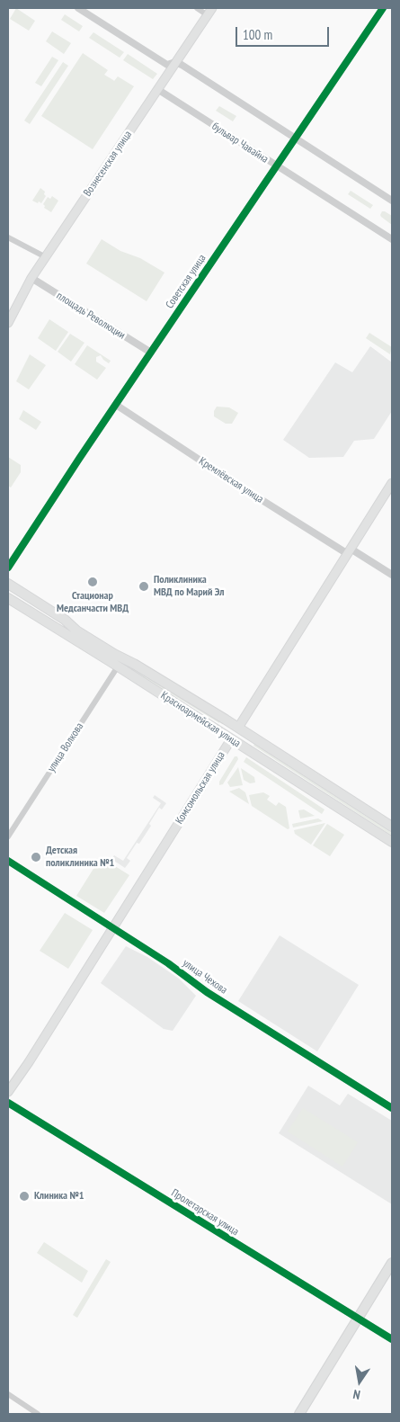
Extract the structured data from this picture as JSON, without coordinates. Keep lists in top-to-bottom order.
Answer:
{
  "streets": {
    "main road": ["Вознесенская улица", "Красноармейская улица", "Комсомольская улица"],
    "street": [
      "бульвар Чавайна",
      "Советская улица",
      "площадь Революции",
      "Кремлёвская улица",
      "улица Волкова",
      "улица Чехова",
      "Пролетарская улица"
    ]
  },
  "crossings": [
    ["бульвар Чавайна", "Вознесенская улица"],
    ["бульвар Чавайна", "Советская улица"],
    ["Вознесенская улица", "площадь Революции"],
    ["Советская улица", "площадь Революции"],
    ["Советская улица", "Кремлёвская улица"],
    ["Кремлёвская улица", "Комсомольская улица"],
    ["Красноармейская улица", "улица Волкова"],
    ["Красноармейская улица", "Комсомольская улица"],
    ["Комсомольская улица", "улица Чехова"]
  ],
  "places": [
    "Стационар Медсанчасти МВД",
    "Поликлиника МВД по Марий Эл",
    "Детская поликлиника №1",
    "Клиника №1"
  ],
  "scale_bar": "100 m",
  "north": "bottom"
}
